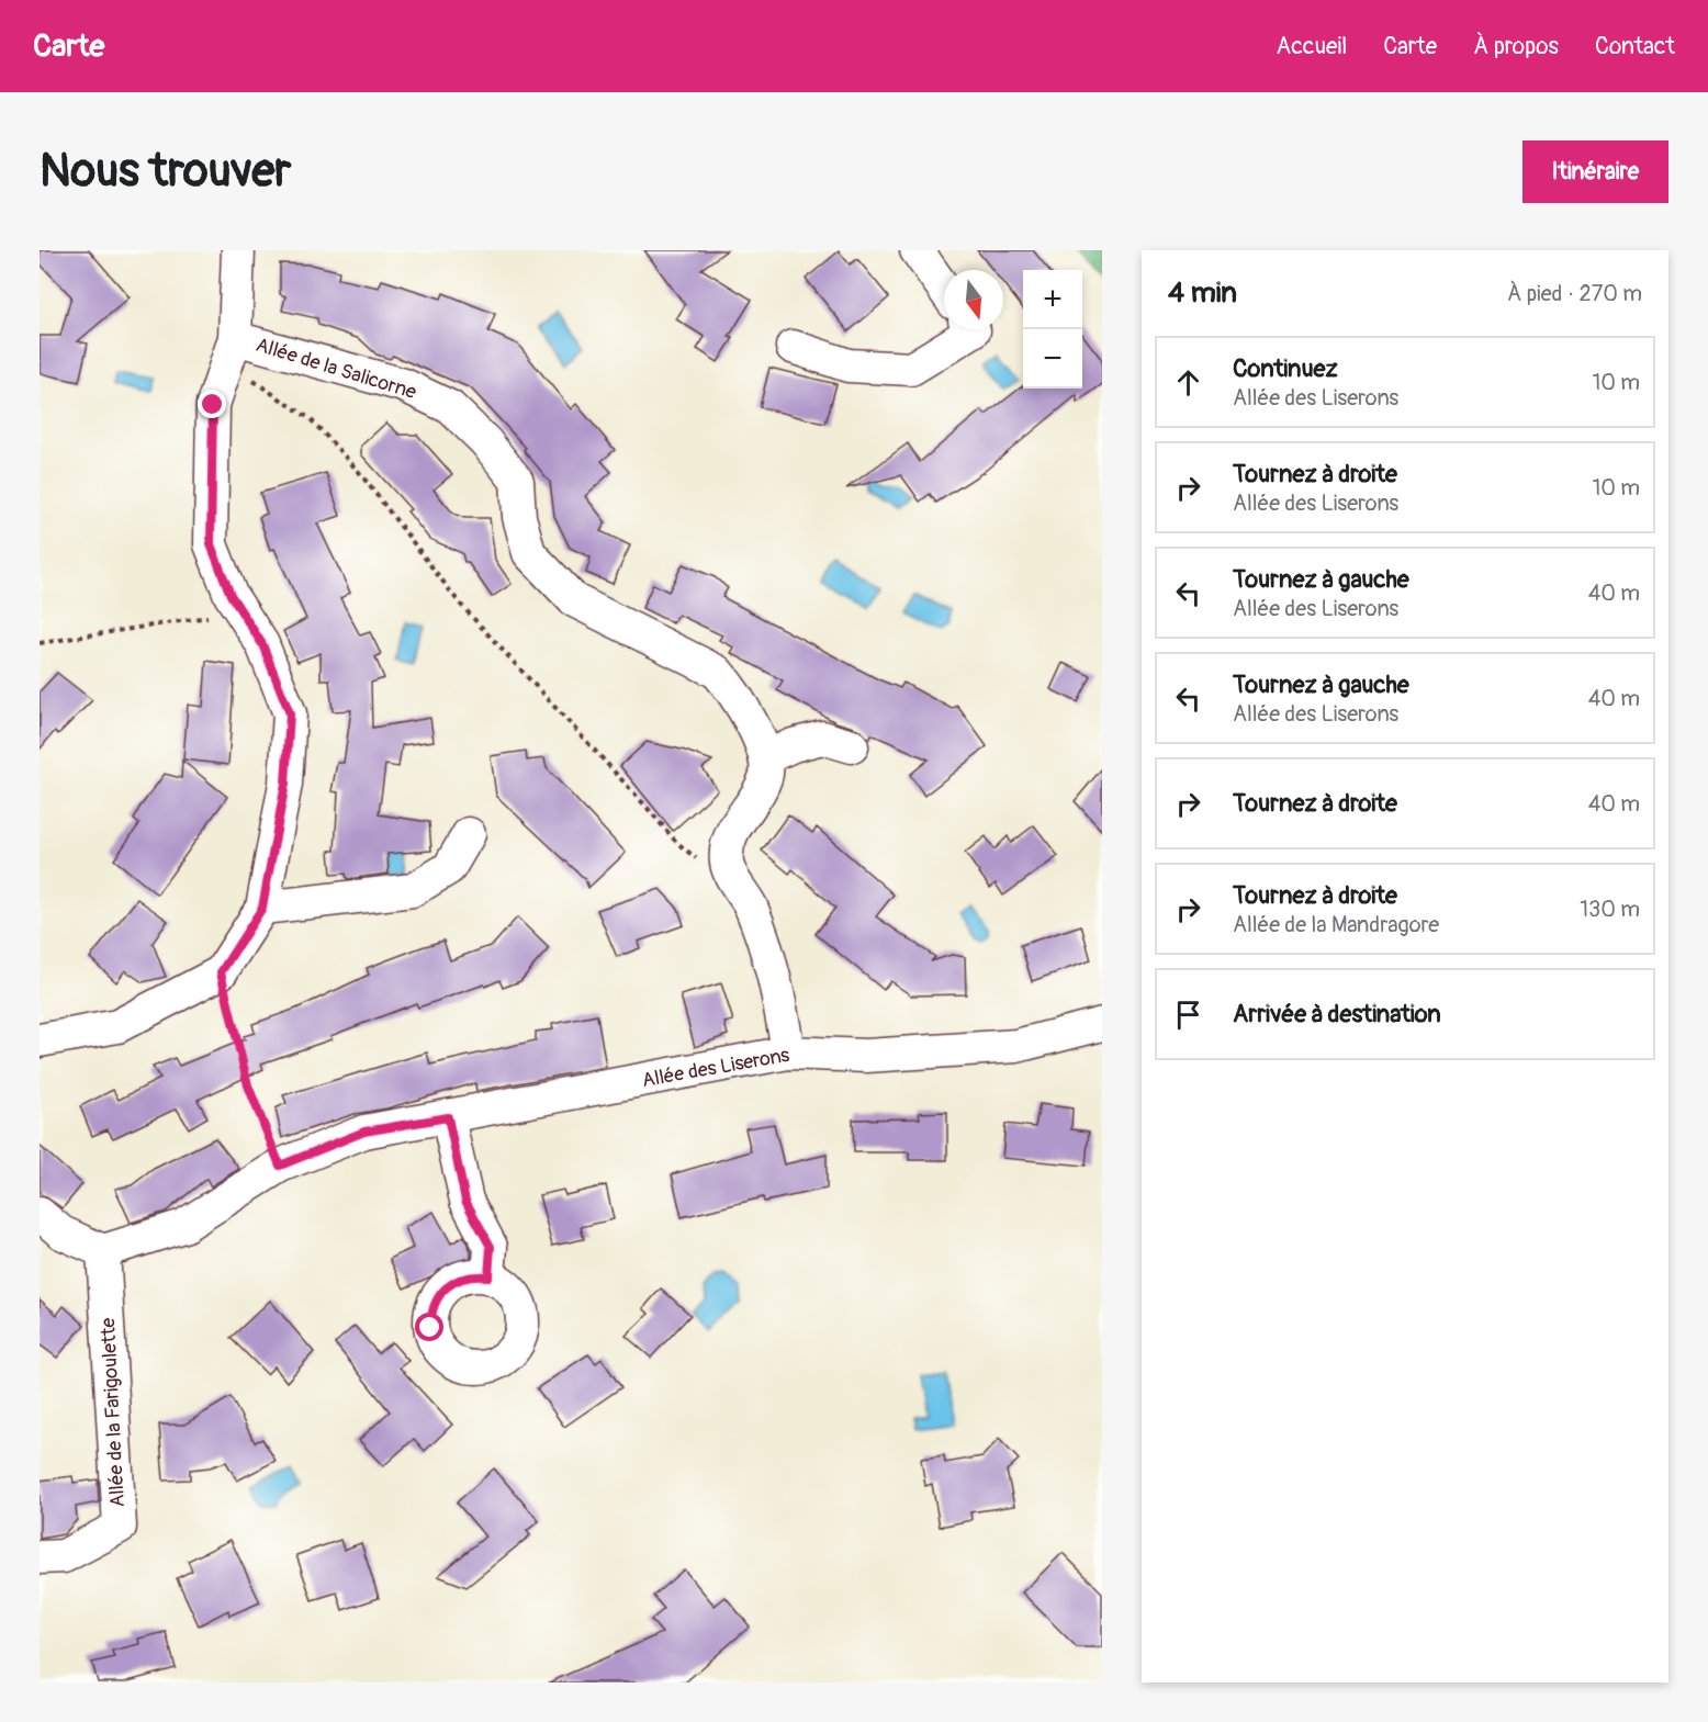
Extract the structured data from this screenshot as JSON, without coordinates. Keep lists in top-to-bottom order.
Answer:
{
  "streets": {
    "street": ["Allée de la Salicorne", "Allée des Liserons", "Allée de la Farigoulette"]
  },
  "crossings": [
    ["Allée des Liserons", "Allée de la Farigoulette"]
  ],
  "north": "bottom",
  "page": {
    "header": "Carte",
    "nav": [
      "Accueil",
      "Carte",
      "À propos",
      "Contact"
    ],
    "buttons": "Itinéraire",
    "title": "Nous trouver",
    "heading": ["4 min", "À pied · 270 m"],
    "map_buttons": ["+", "−"],
    "list": [
      ["Continuez", "Allée des Liserons", "10 m"],
      ["Tournez à droite", "Allée des Liserons", "10 m"],
      ["Tournez à gauche", "Allée des Liserons", "40 m"],
      ["Tournez à gauche", "Allée des Liserons", "40 m"],
      ["Tournez à droite", "40 m"],
      ["Tournez à droite", "Allée de la Mandragore", "130 m"],
      "Arrivée à destination"
    ]
  }
}
